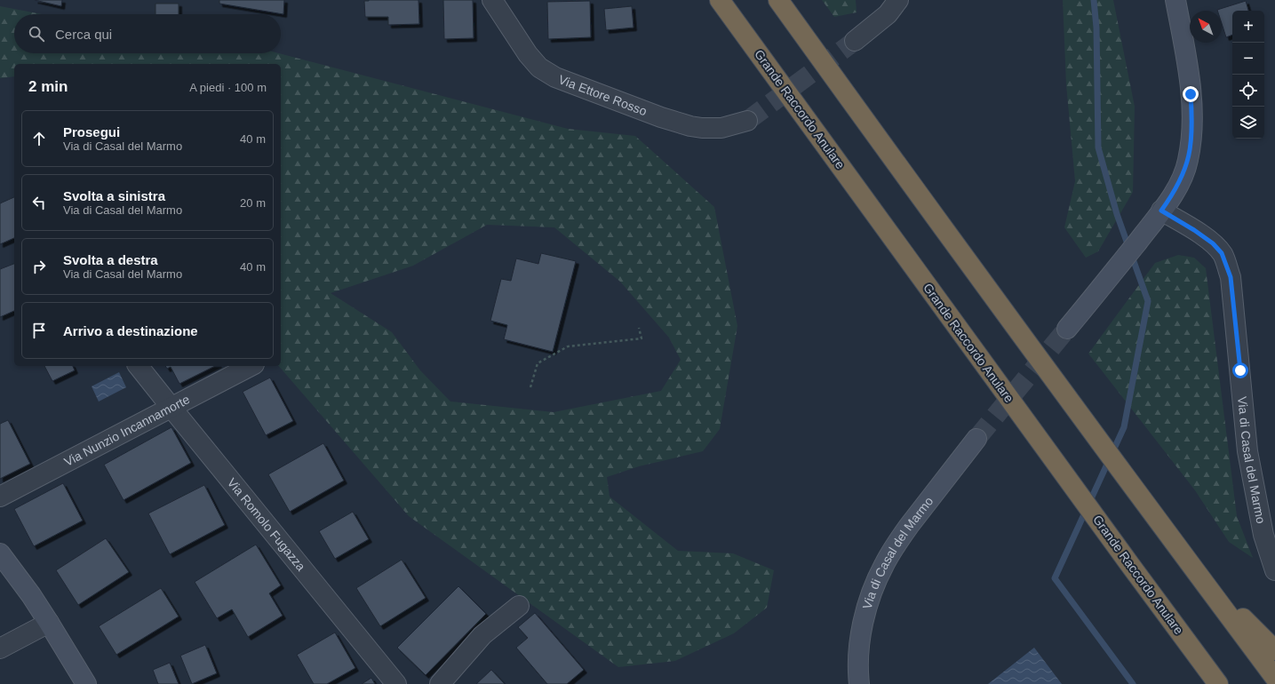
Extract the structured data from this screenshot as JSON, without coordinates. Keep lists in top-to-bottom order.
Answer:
{
  "streets": {
    "highway": ["Grande Raccordo Anulare"],
    "main road": ["Via di Casal del Marmo"],
    "street": ["Via Ettore Rosso", "Via Nunzio Incannamorte", "Via Romolo Fugazza"]
  },
  "crossings": [
    ["Via Nunzio Incannamorte", "Via Romolo Fugazza"]
  ],
  "north": "top left",
  "page": {
    "map_buttons": ["+", "−"],
    "search": "Cerca qui",
    "heading": ["2 min", "A piedi · 100 m"],
    "list": [
      ["Prosegui", "Via di Casal del Marmo", "40 m"],
      ["Svolta a sinistra", "Via di Casal del Marmo", "20 m"],
      ["Svolta a destra", "Via di Casal del Marmo", "40 m"],
      "Arrivo a destinazione"
    ]
  }
}
